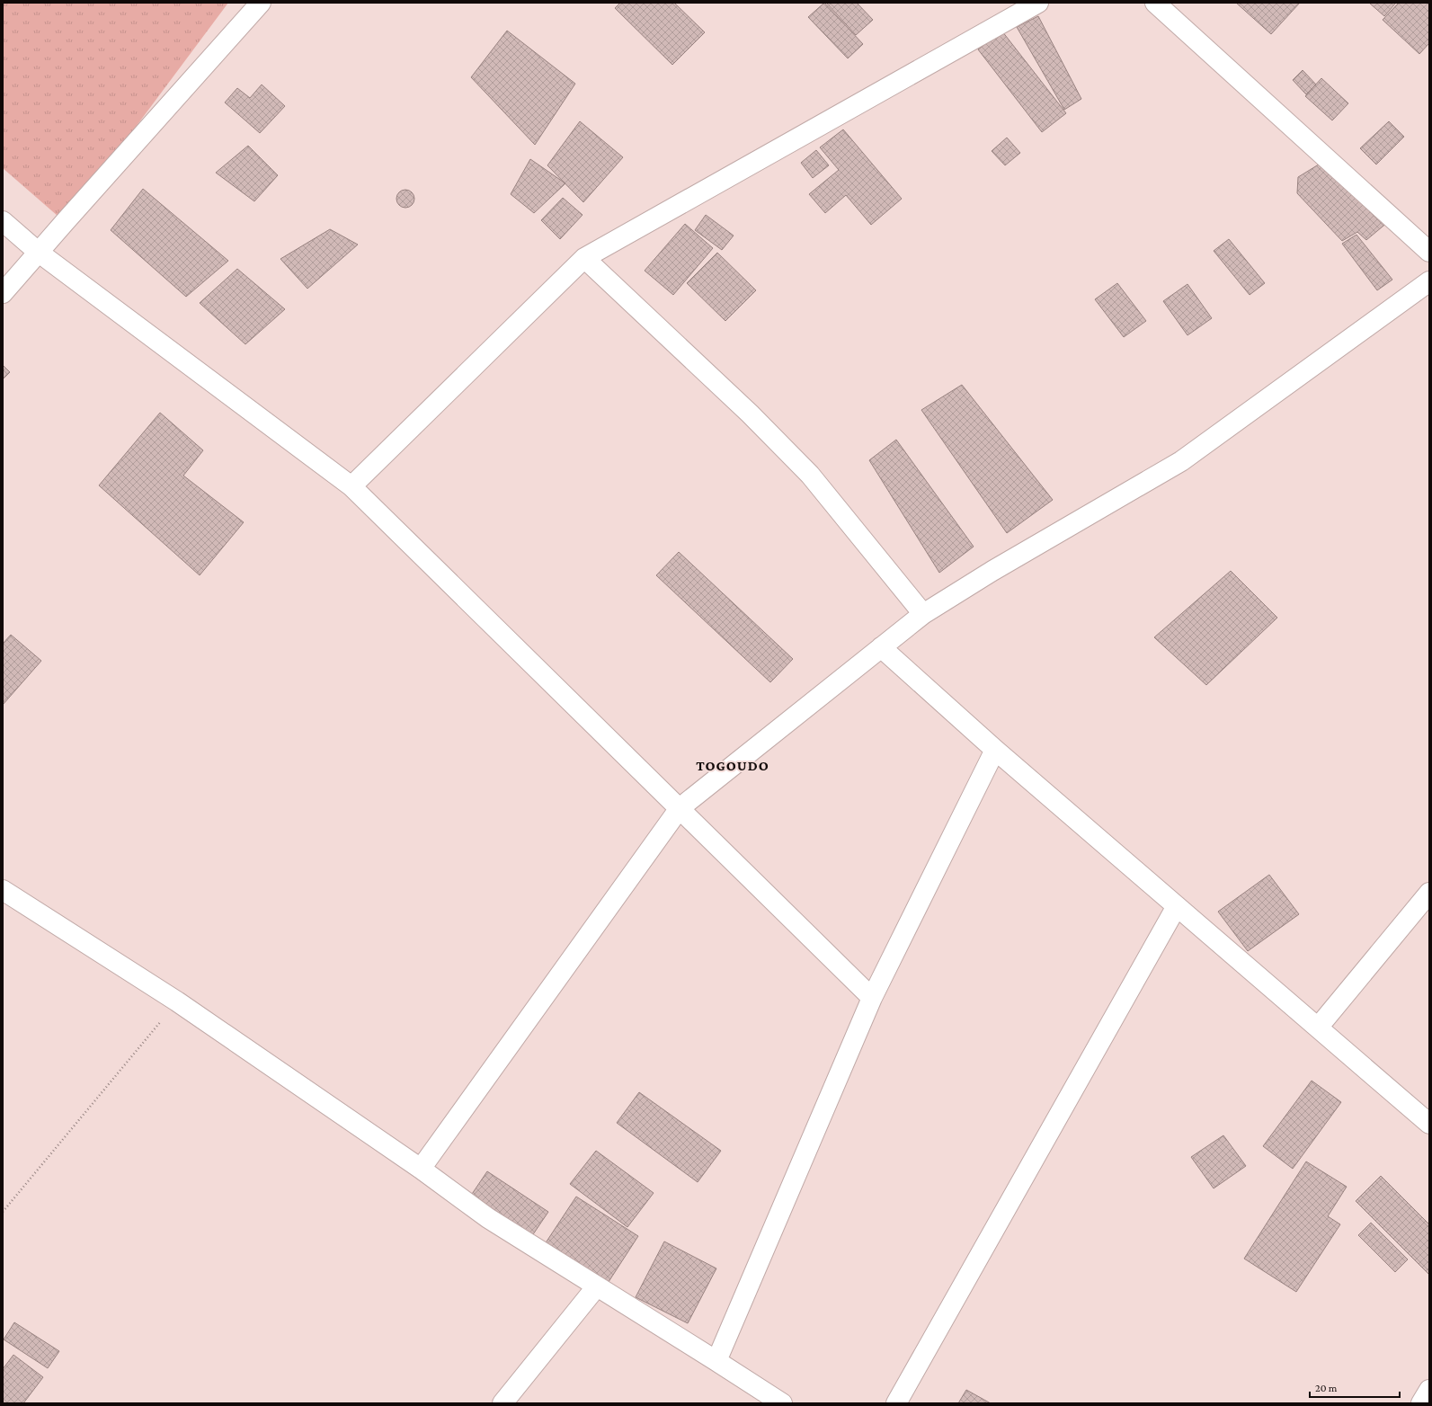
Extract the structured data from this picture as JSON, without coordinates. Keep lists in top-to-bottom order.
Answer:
{
  "districts": ["TOGOUDO"],
  "scale_bar": "20 m"
}
